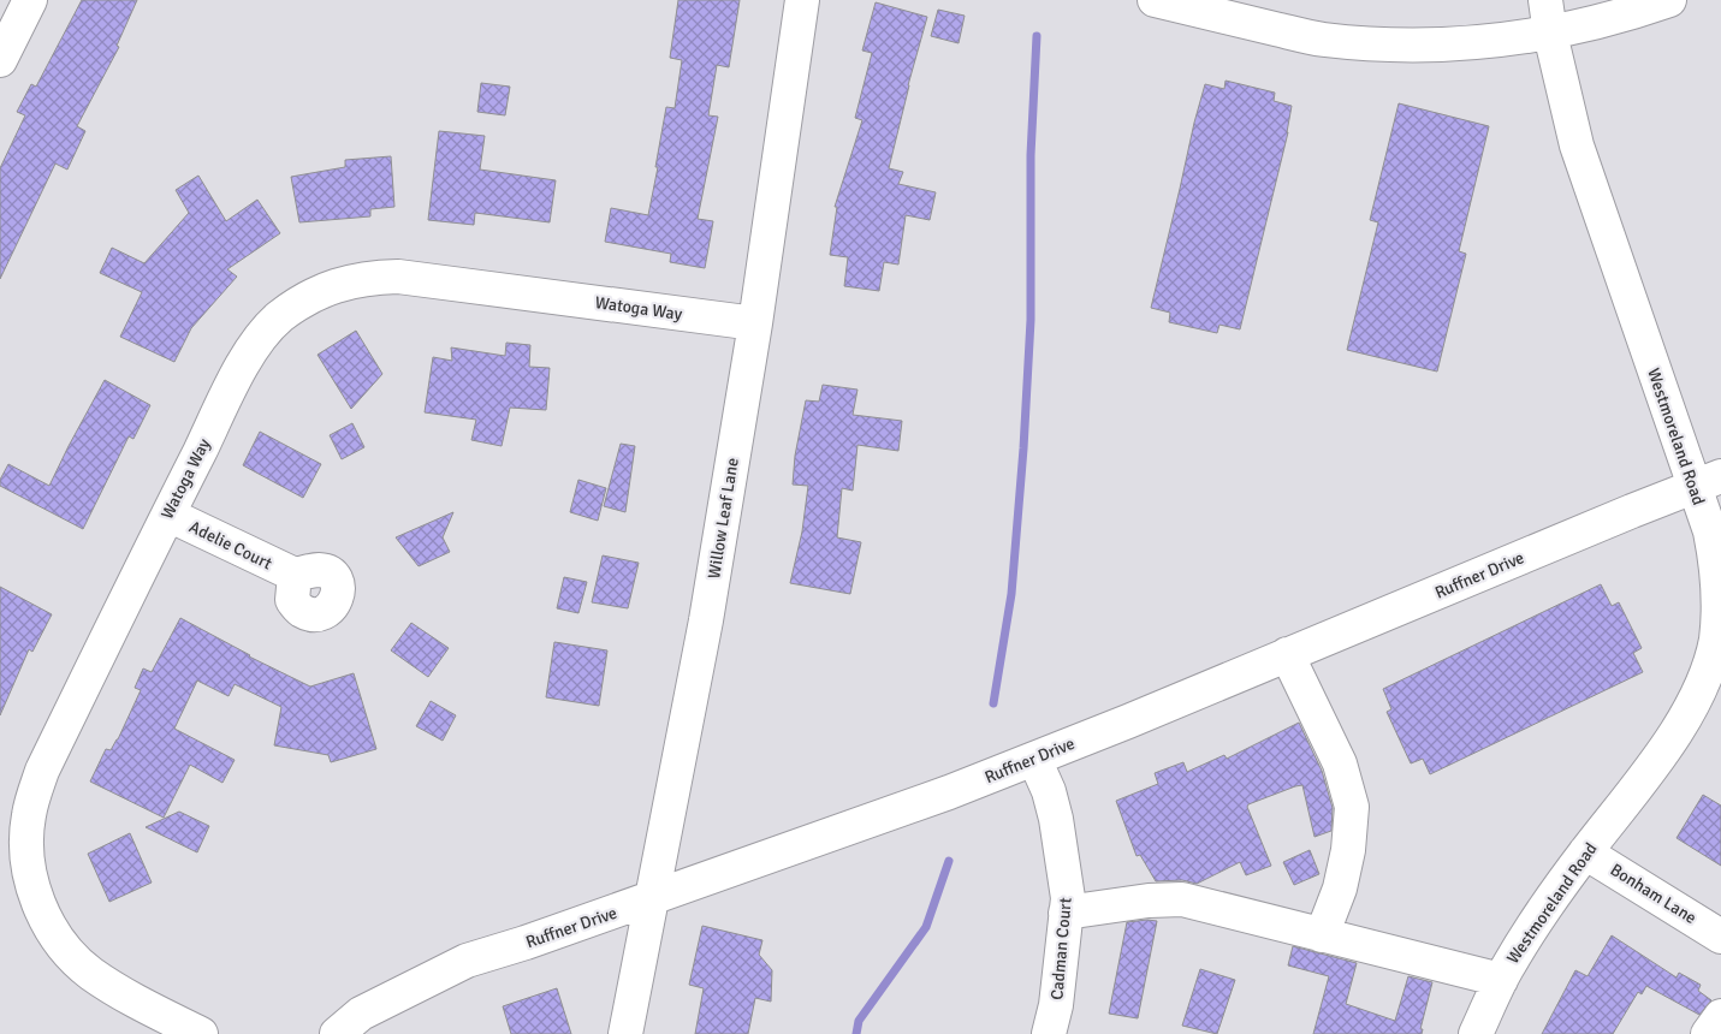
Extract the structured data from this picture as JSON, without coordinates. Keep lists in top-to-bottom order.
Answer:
{
  "streets": {
    "street": [
      "Watoga Way",
      "Westmoreland Road",
      "Willow Leaf Lane",
      "Adelie Court",
      "Ruffner Drive",
      "Bonham Lane",
      "Cadman Court"
    ]
  },
  "crossings": [
    ["Watoga Way", "Willow Leaf Lane"],
    ["Watoga Way", "Adelie Court"],
    ["Westmoreland Road", "Ruffner Drive"],
    ["Westmoreland Road", "Bonham Lane"],
    ["Willow Leaf Lane", "Ruffner Drive"],
    ["Ruffner Drive", "Cadman Court"]
  ]
}
